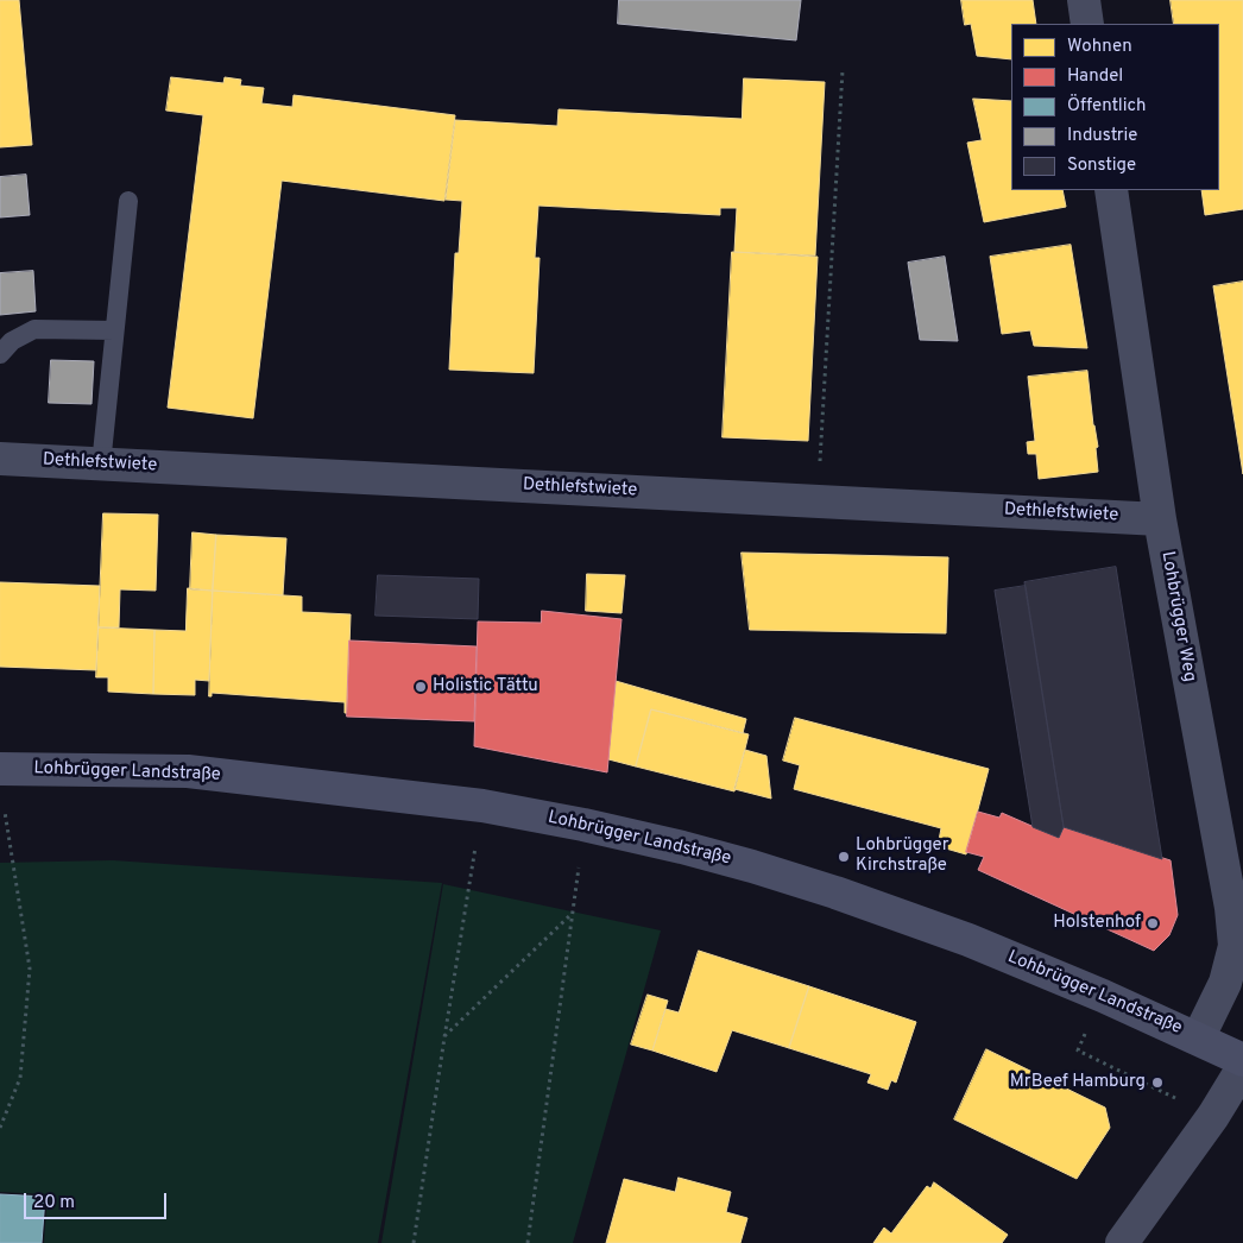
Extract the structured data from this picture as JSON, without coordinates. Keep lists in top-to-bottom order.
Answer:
{
  "streets": {
    "street": ["Dethlefstwiete", "Lohbrügger Weg", "Lohbrügger Landstraße"]
  },
  "crossings": [
    ["Dethlefstwiete", "Lohbrügger Weg"],
    ["Lohbrügger Weg", "Lohbrügger Landstraße"]
  ],
  "places": [
    "Holistic Tättu",
    "Lohbrügger Kirchstraße",
    "Holstenhof",
    "MrBeef Hamburg"
  ],
  "legend": [
    "Wohnen",
    "Handel",
    "Öffentlich",
    "Industrie",
    "Sonstige"
  ],
  "scale_bar": "20 m"
}
